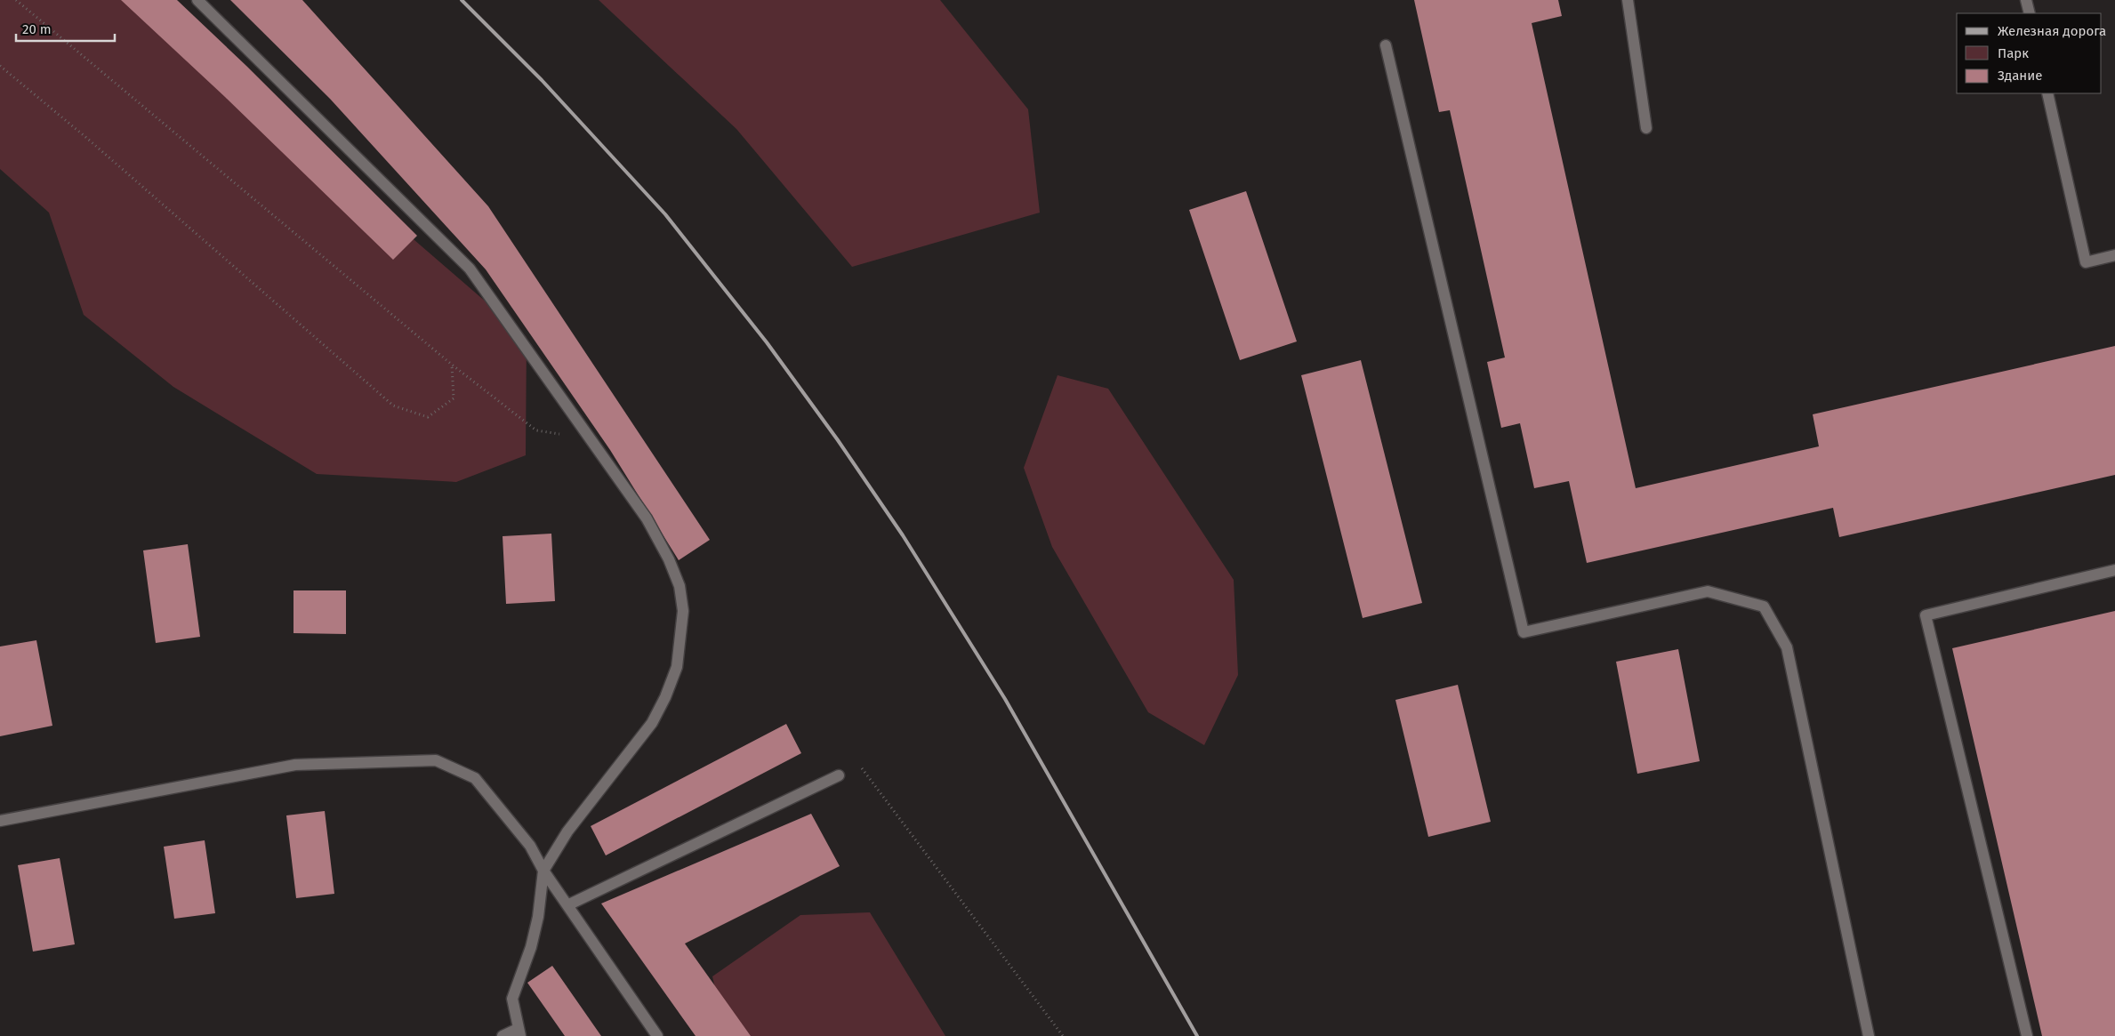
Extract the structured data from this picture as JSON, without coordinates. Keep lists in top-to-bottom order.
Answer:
{
  "legend": ["Железная дорога", "Парк", "Здание"],
  "scale_bar": "20 m"
}
